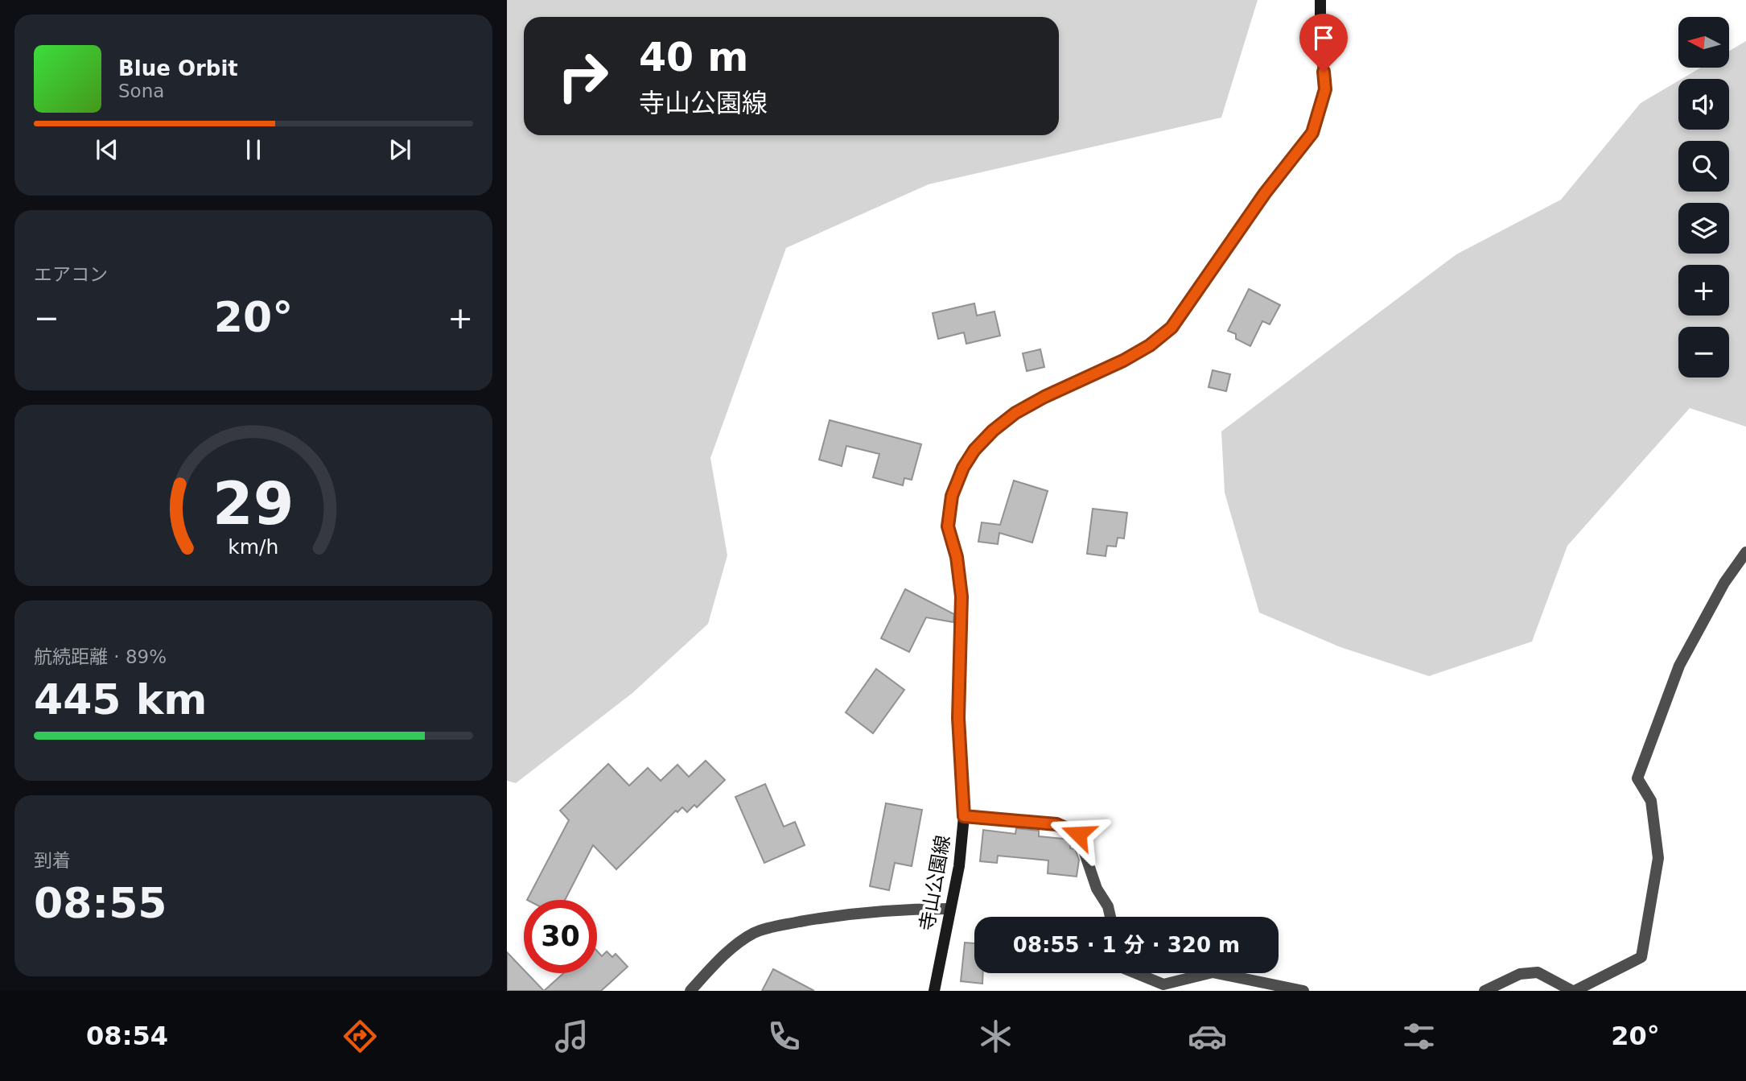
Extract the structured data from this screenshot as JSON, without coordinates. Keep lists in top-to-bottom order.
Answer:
{
  "streets": {
    "main road": ["寺山公園線"]
  },
  "north": "left",
  "page": {
    "map_buttons": ["+", "−"],
    "turn": ["40 m", "寺山公園線"],
    "song": ["Blue Orbit", "Sona"],
    "tile": [
      "エアコン",
      ["航続距離 · 89%", "445 km"],
      ["到着", "08:55"]
    ],
    "heat": ["−", "20°", "+"],
    "limit": "30",
    "trip": "08:55 · 1 分 · 320 m",
    "tabs": ["08:54", "20°"],
    "gauge": ["29", "km/h"]
  }
}
